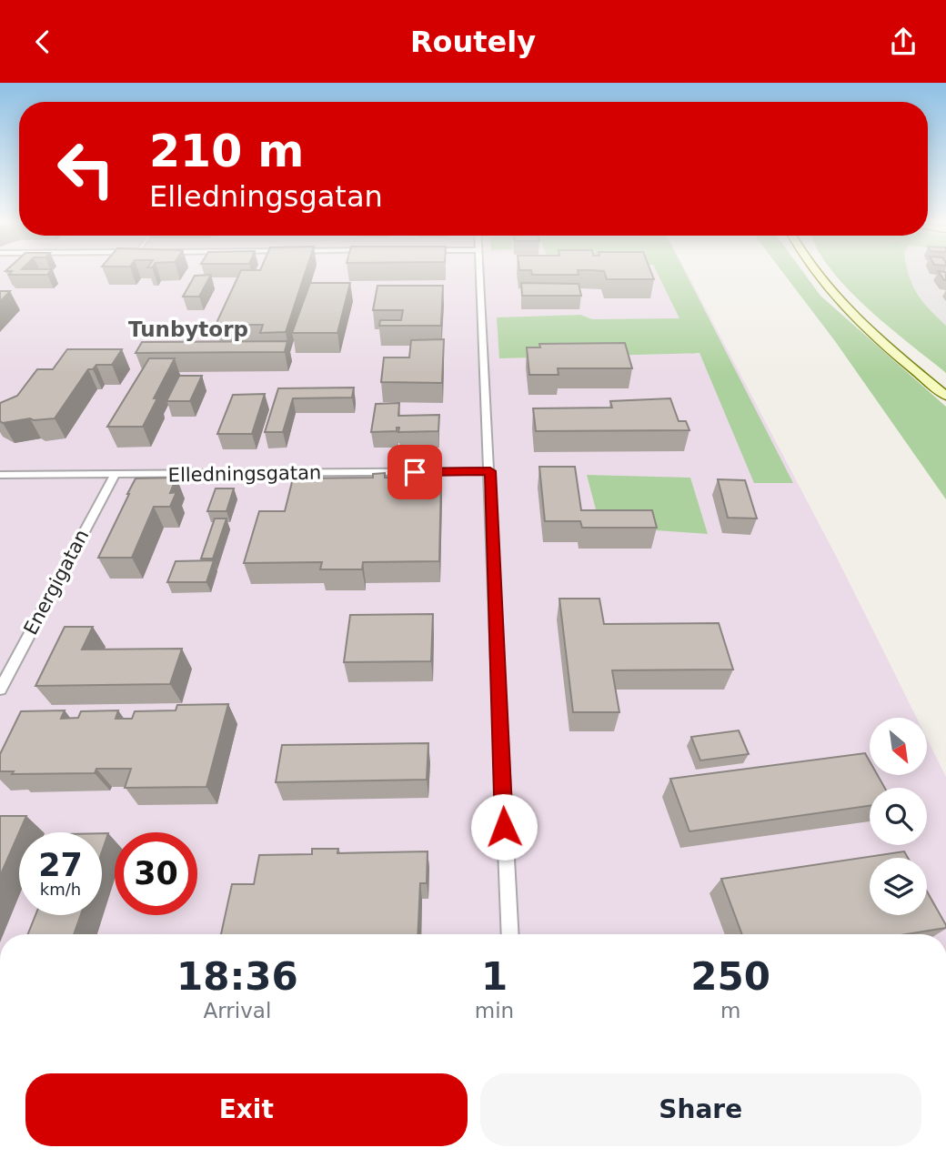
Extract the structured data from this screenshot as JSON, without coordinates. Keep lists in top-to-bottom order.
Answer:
{
  "streets": {
    "street": ["Elledningsgatan", "Energigatan"]
  },
  "crossings": [
    ["Elledningsgatan", "Energigatan"]
  ],
  "districts": ["Tunbytorp"],
  "north": "bottom right",
  "page": {
    "header": "Routely",
    "turn": ["210 m", "Elledningsgatan"],
    "speed": "27 km/h",
    "limit": "30",
    "eta": [
      "18:36",
      "Arrival",
      "1",
      "min",
      "250",
      "m"
    ],
    "buttons": ["Exit", "Share"]
  }
}
